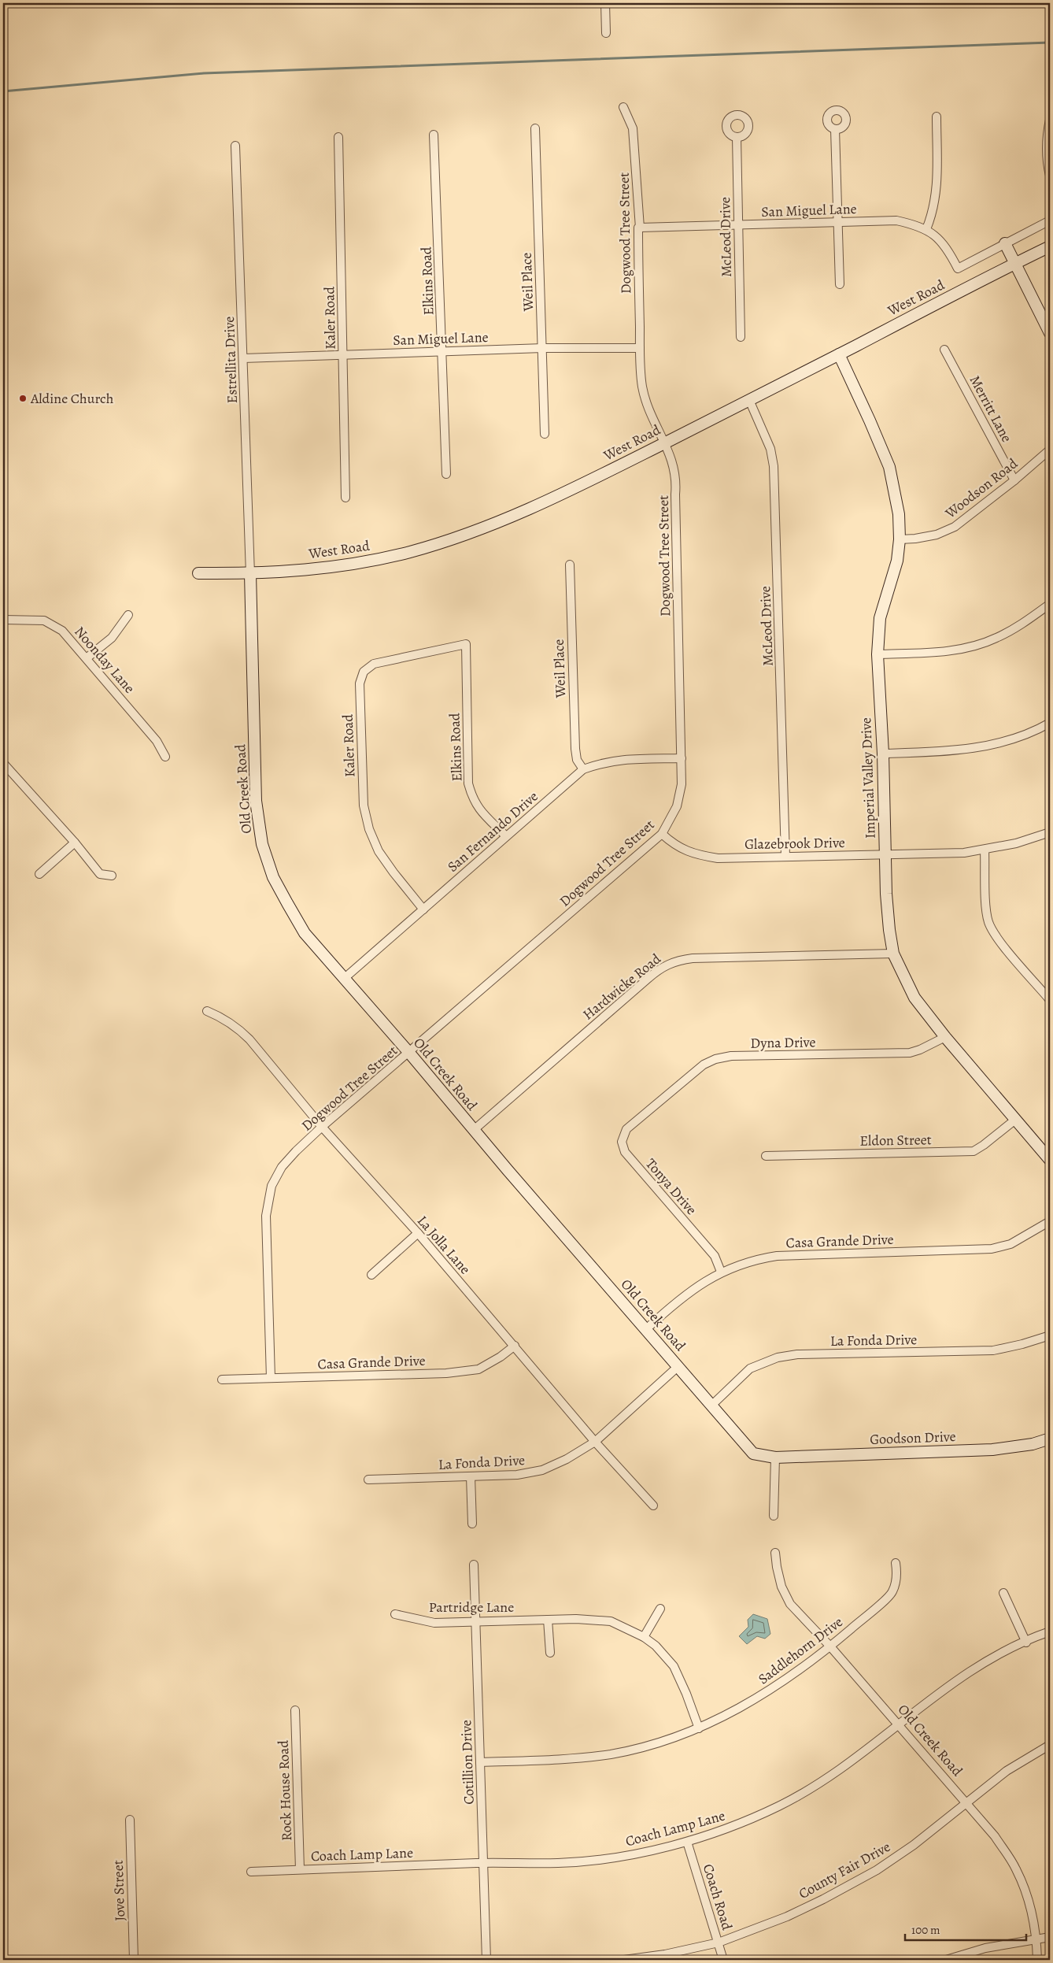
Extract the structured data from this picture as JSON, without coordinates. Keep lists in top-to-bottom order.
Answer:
{
  "streets": {
    "street": [
      "San Miguel Lane",
      "Dogwood Tree Street",
      "McLeod Drive",
      "Elkins Road",
      "Weil Place",
      "West Road",
      "Kaler Road",
      "Estrellita Drive",
      "Merritt Lane",
      "Woodson Road",
      "Noonday Lane",
      "Imperial Valley Drive",
      "Old Creek Road",
      "San Fernando Drive",
      "Glazebrook Drive",
      "Hardwicke Road",
      "Dyna Drive",
      "Eldon Street",
      "Tonya Drive",
      "Casa Grande Drive",
      "La Jolla Lane",
      "La Fonda Drive",
      "Goodson Drive",
      "Partridge Lane",
      "Saddlehorn Drive",
      "Cotillion Drive",
      "Rock House Road",
      "Coach Lamp Lane",
      "County Fair Drive",
      "Jove Street",
      "Coach Road"
    ]
  },
  "crossings": [
    ["San Miguel Lane", "Dogwood Tree Street"],
    ["San Miguel Lane", "McLeod Drive"],
    ["San Miguel Lane", "Elkins Road"],
    ["San Miguel Lane", "Weil Place"],
    ["San Miguel Lane", "West Road"],
    ["San Miguel Lane", "Kaler Road"],
    ["San Miguel Lane", "Estrellita Drive"],
    ["Dogwood Tree Street", "West Road"],
    ["Dogwood Tree Street", "Old Creek Road"],
    ["Dogwood Tree Street", "San Fernando Drive"],
    ["Dogwood Tree Street", "Glazebrook Drive"],
    ["Dogwood Tree Street", "Casa Grande Drive"],
    ["Dogwood Tree Street", "La Jolla Lane"],
    ["McLeod Drive", "West Road"],
    ["McLeod Drive", "Glazebrook Drive"],
    ["Elkins Road", "Kaler Road"],
    ["Elkins Road", "San Fernando Drive"],
    ["Weil Place", "San Fernando Drive"],
    ["West Road", "Estrellita Drive"],
    ["West Road", "Imperial Valley Drive"],
    ["West Road", "Old Creek Road"],
    ["Kaler Road", "San Fernando Drive"],
    ["Estrellita Drive", "Old Creek Road"],
    ["Merritt Lane", "Woodson Road"],
    ["Woodson Road", "Imperial Valley Drive"],
    ["Imperial Valley Drive", "Glazebrook Drive"],
    ["Imperial Valley Drive", "Hardwicke Road"],
    ["Imperial Valley Drive", "Dyna Drive"],
    ["Imperial Valley Drive", "Eldon Street"],
    ["Old Creek Road", "San Fernando Drive"],
    ["Old Creek Road", "Hardwicke Road"],
    ["Old Creek Road", "Casa Grande Drive"],
    ["Old Creek Road", "La Fonda Drive"],
    ["Old Creek Road", "Goodson Drive"],
    ["Old Creek Road", "Saddlehorn Drive"],
    ["Old Creek Road", "Coach Lamp Lane"],
    ["Old Creek Road", "County Fair Drive"],
    ["Dyna Drive", "Tonya Drive"],
    ["Tonya Drive", "Casa Grande Drive"],
    ["Casa Grande Drive", "La Jolla Lane"],
    ["La Jolla Lane", "La Fonda Drive"],
    ["Partridge Lane", "Saddlehorn Drive"],
    ["Partridge Lane", "Cotillion Drive"],
    ["Saddlehorn Drive", "Cotillion Drive"],
    ["Cotillion Drive", "Coach Lamp Lane"],
    ["Rock House Road", "Coach Lamp Lane"],
    ["Coach Lamp Lane", "Coach Road"],
    ["County Fair Drive", "Coach Road"]
  ],
  "places": ["Aldine Church"],
  "scale_bar": "100 m"
}
